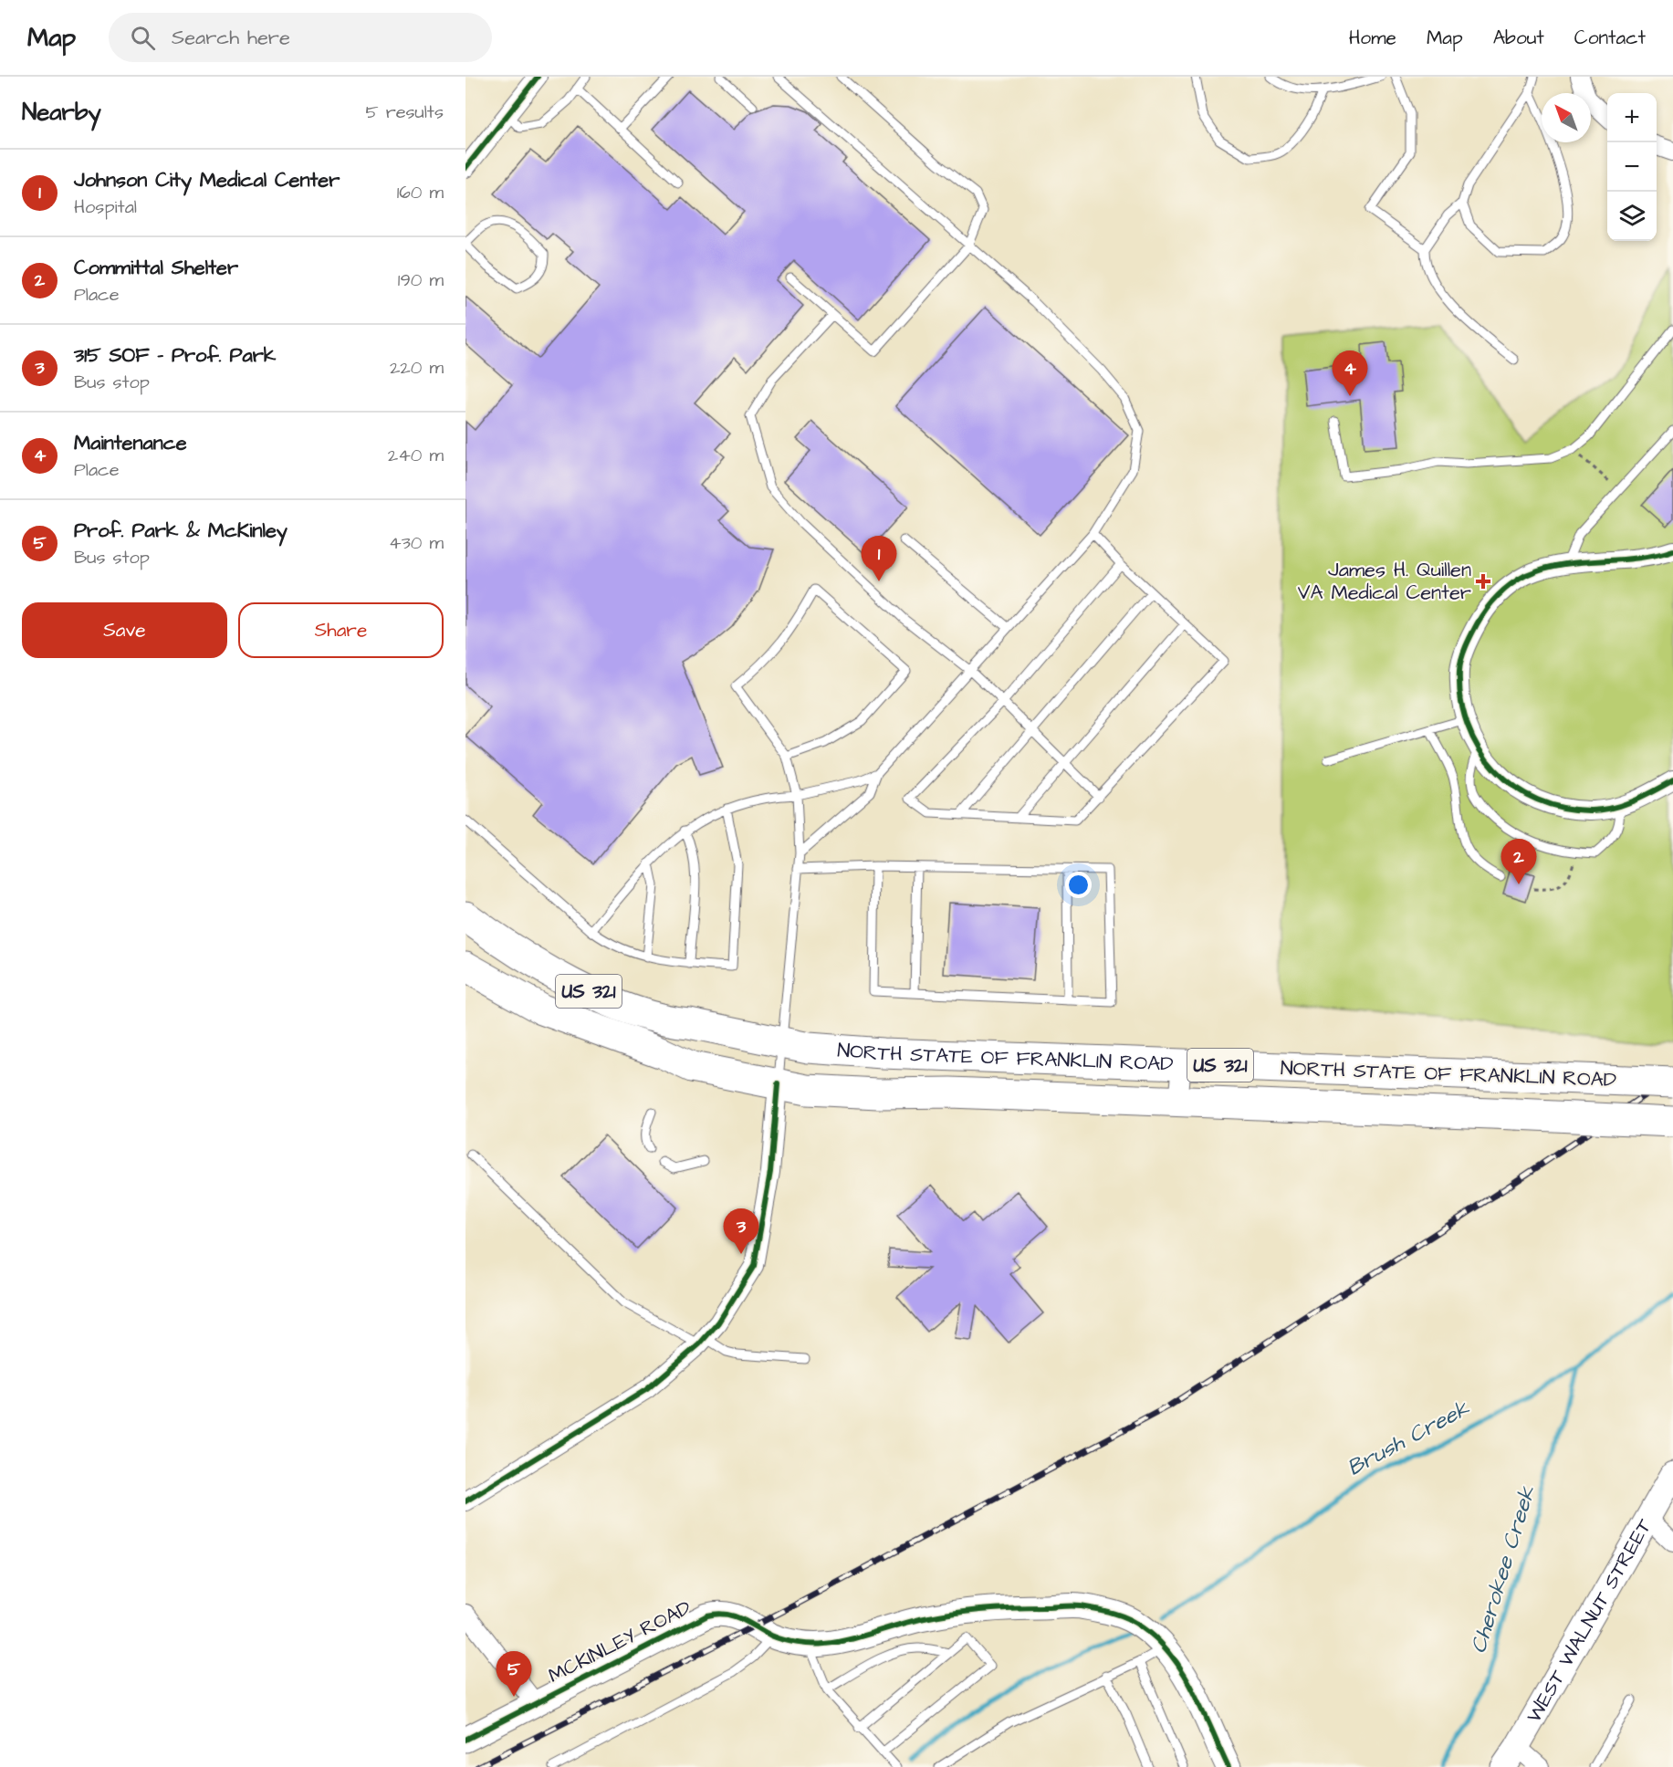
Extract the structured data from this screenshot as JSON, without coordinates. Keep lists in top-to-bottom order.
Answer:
{
  "streets": {
    "highway": ["US 321", "NORTH STATE OF FRANKLIN ROAD"],
    "street": ["WEST WALNUT STREET", "MCKINLEY ROAD"]
  },
  "water": ["Brush Creek", "Cherokee Creek"],
  "places": {
    "health": ["James H. Quillen VA Medical Center"]
  },
  "north": "top left",
  "page": {
    "header": "Map",
    "search": "Search here",
    "nav": [
      "Home",
      "Map",
      "About",
      "Contact"
    ],
    "heading": ["Nearby", "5 results"],
    "map_buttons": ["+", "−"],
    "list": [
      {
        "mark": "1",
        "name": "Johnson City Medical Center",
        "note": "Hospital",
        "value": "160 m"
      },
      {
        "mark": "2",
        "name": "Committal Shelter",
        "note": "Place",
        "value": "190 m"
      },
      {
        "mark": "3",
        "name": "315 SOF - Prof. Park",
        "note": "Bus stop",
        "value": "220 m"
      },
      {
        "mark": "4",
        "name": "Maintenance",
        "note": "Place",
        "value": "240 m"
      },
      {
        "mark": "5",
        "name": "Prof. Park & McKinley",
        "note": "Bus stop",
        "value": "430 m"
      }
    ],
    "pins": [
      "4",
      "1",
      "2",
      "3",
      "5"
    ],
    "buttons": ["Save", "Share"]
  }
}
